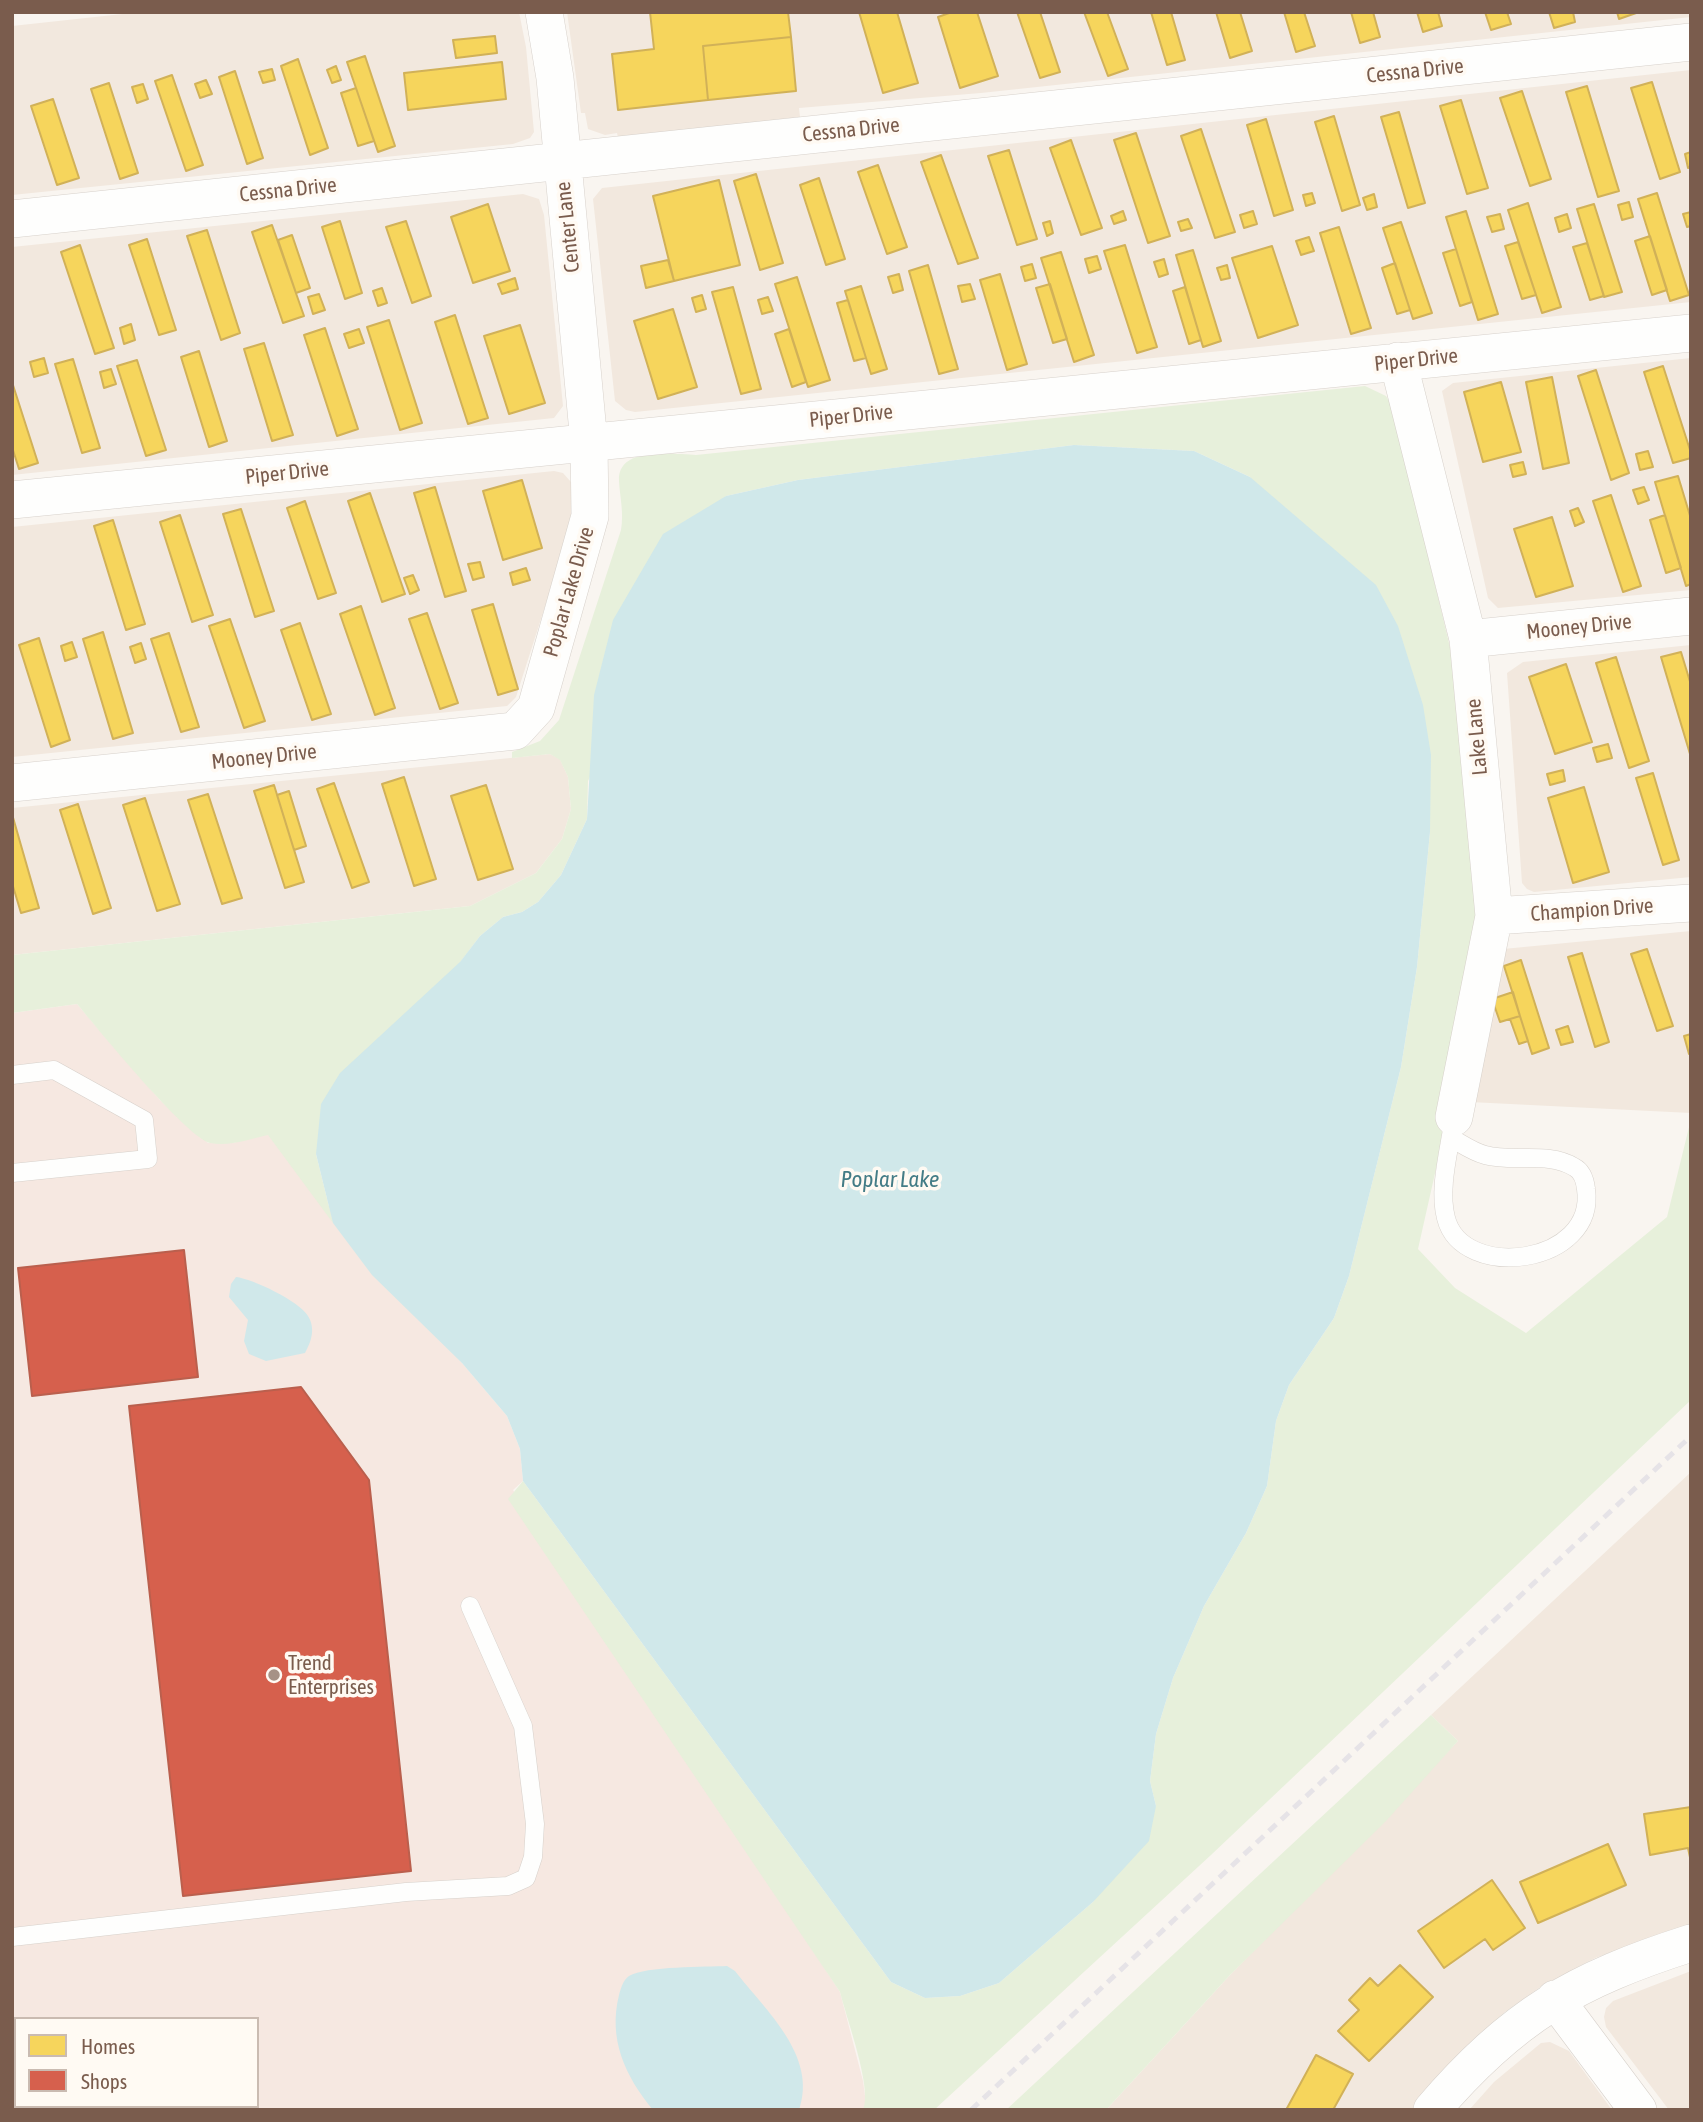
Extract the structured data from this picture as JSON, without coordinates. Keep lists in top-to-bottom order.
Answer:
{
  "streets": {
    "street": [
      "Cessna Drive",
      "Center Lane",
      "Piper Drive",
      "Poplar Lake Drive",
      "Mooney Drive",
      "Lake Lane",
      "Champion Drive"
    ]
  },
  "crossings": [
    ["Cessna Drive", "Center Lane"],
    ["Center Lane", "Piper Drive"],
    ["Center Lane", "Poplar Lake Drive"],
    ["Piper Drive", "Poplar Lake Drive"],
    ["Piper Drive", "Lake Lane"],
    ["Poplar Lake Drive", "Mooney Drive"],
    ["Mooney Drive", "Lake Lane"],
    ["Lake Lane", "Champion Drive"]
  ],
  "water": ["Poplar Lake"],
  "places": ["Trend Enterprises"],
  "legend": ["Homes", "Shops"]
}
